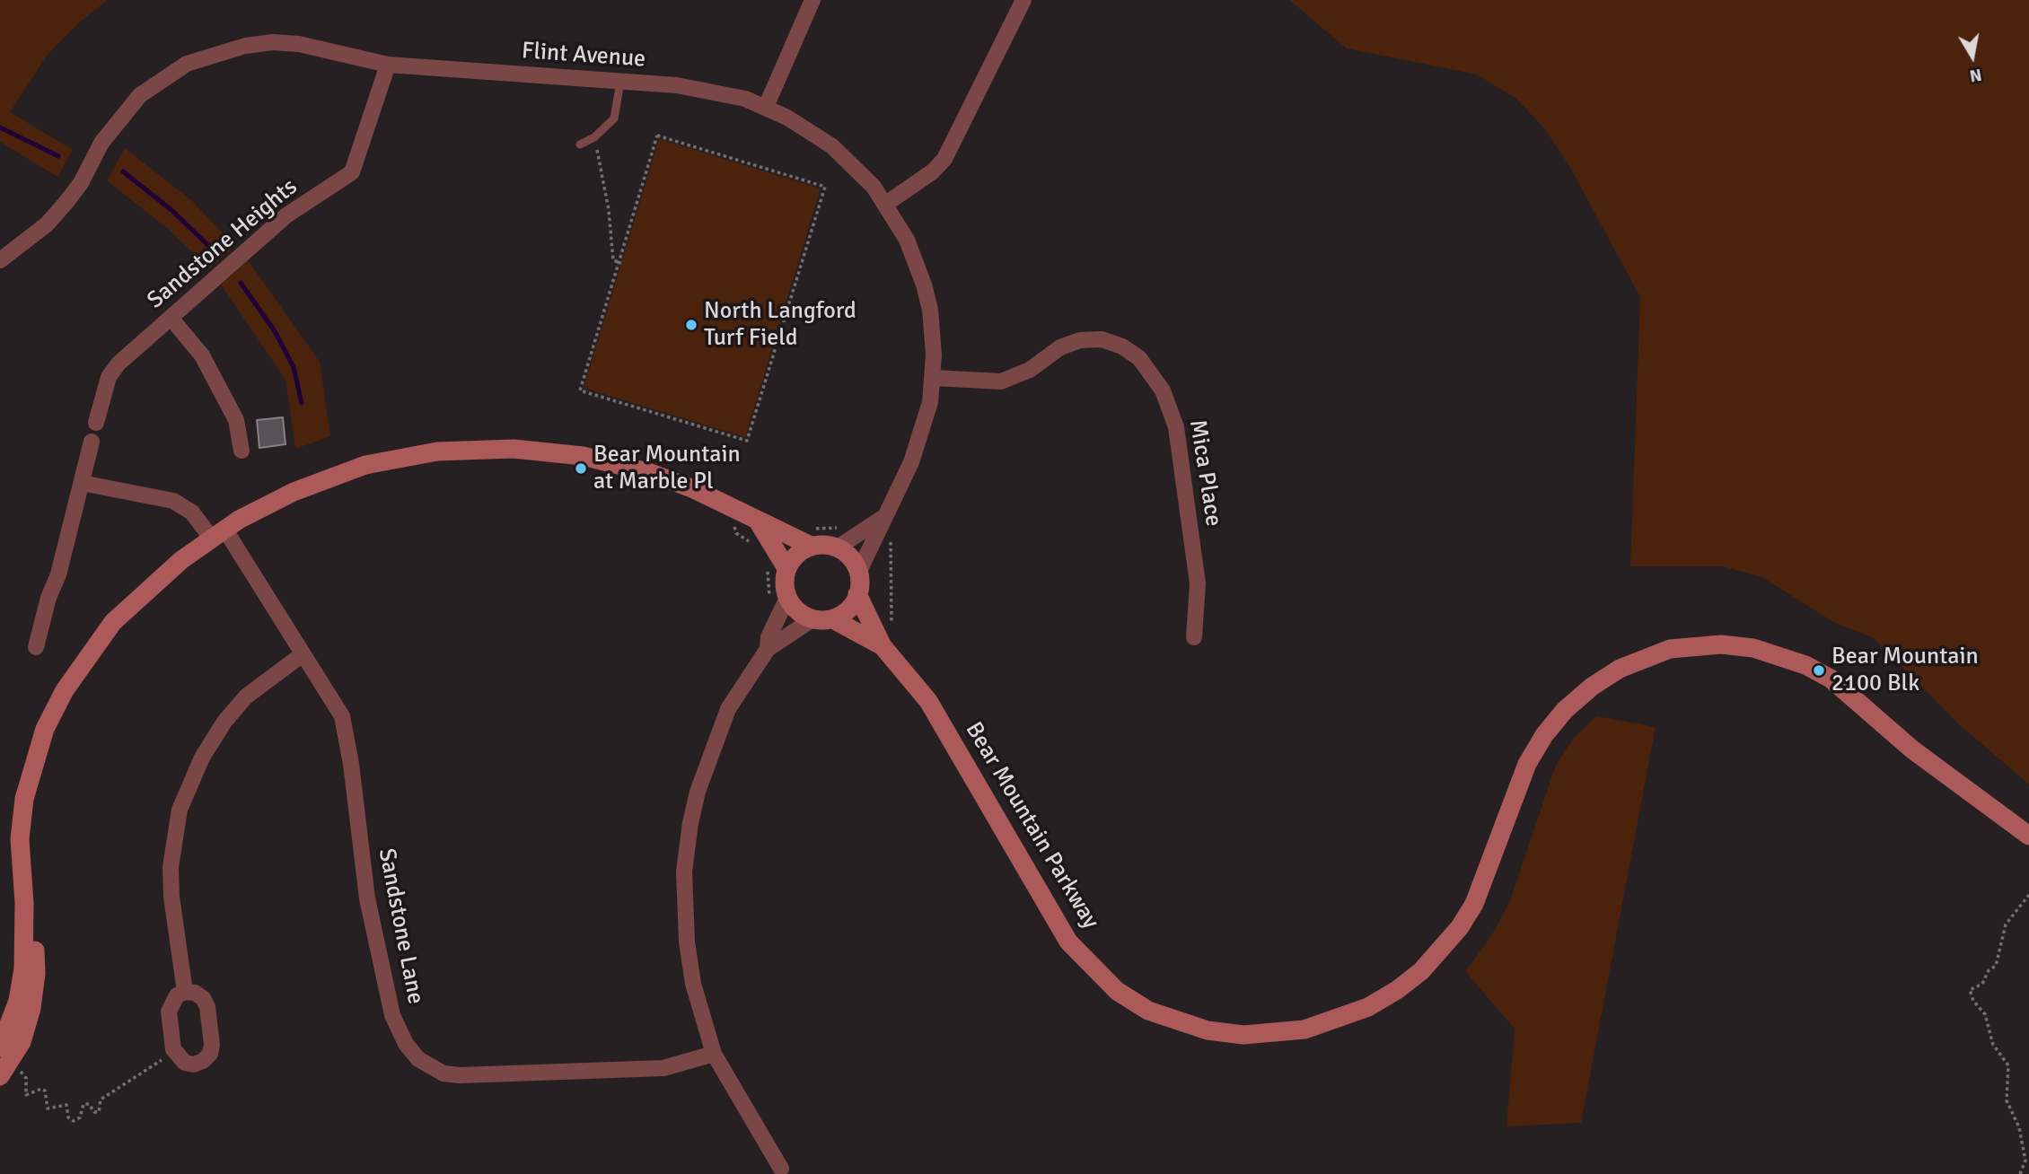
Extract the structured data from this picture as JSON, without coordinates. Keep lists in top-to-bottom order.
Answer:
{
  "streets": {
    "street": [
      "Flint Avenue",
      "Sandstone Heights",
      "Mica Place",
      "Bear Mountain Parkway",
      "Sandstone Lane"
    ]
  },
  "crossings": [
    ["Flint Avenue", "Sandstone Heights"],
    ["Flint Avenue", "Mica Place"],
    ["Flint Avenue", "Bear Mountain Parkway"]
  ],
  "places": ["North Langford Turf Field", "Bear Mountain at Marble Pl", "Bear Mountain 2100 Blk"],
  "north": "bottom"
}
